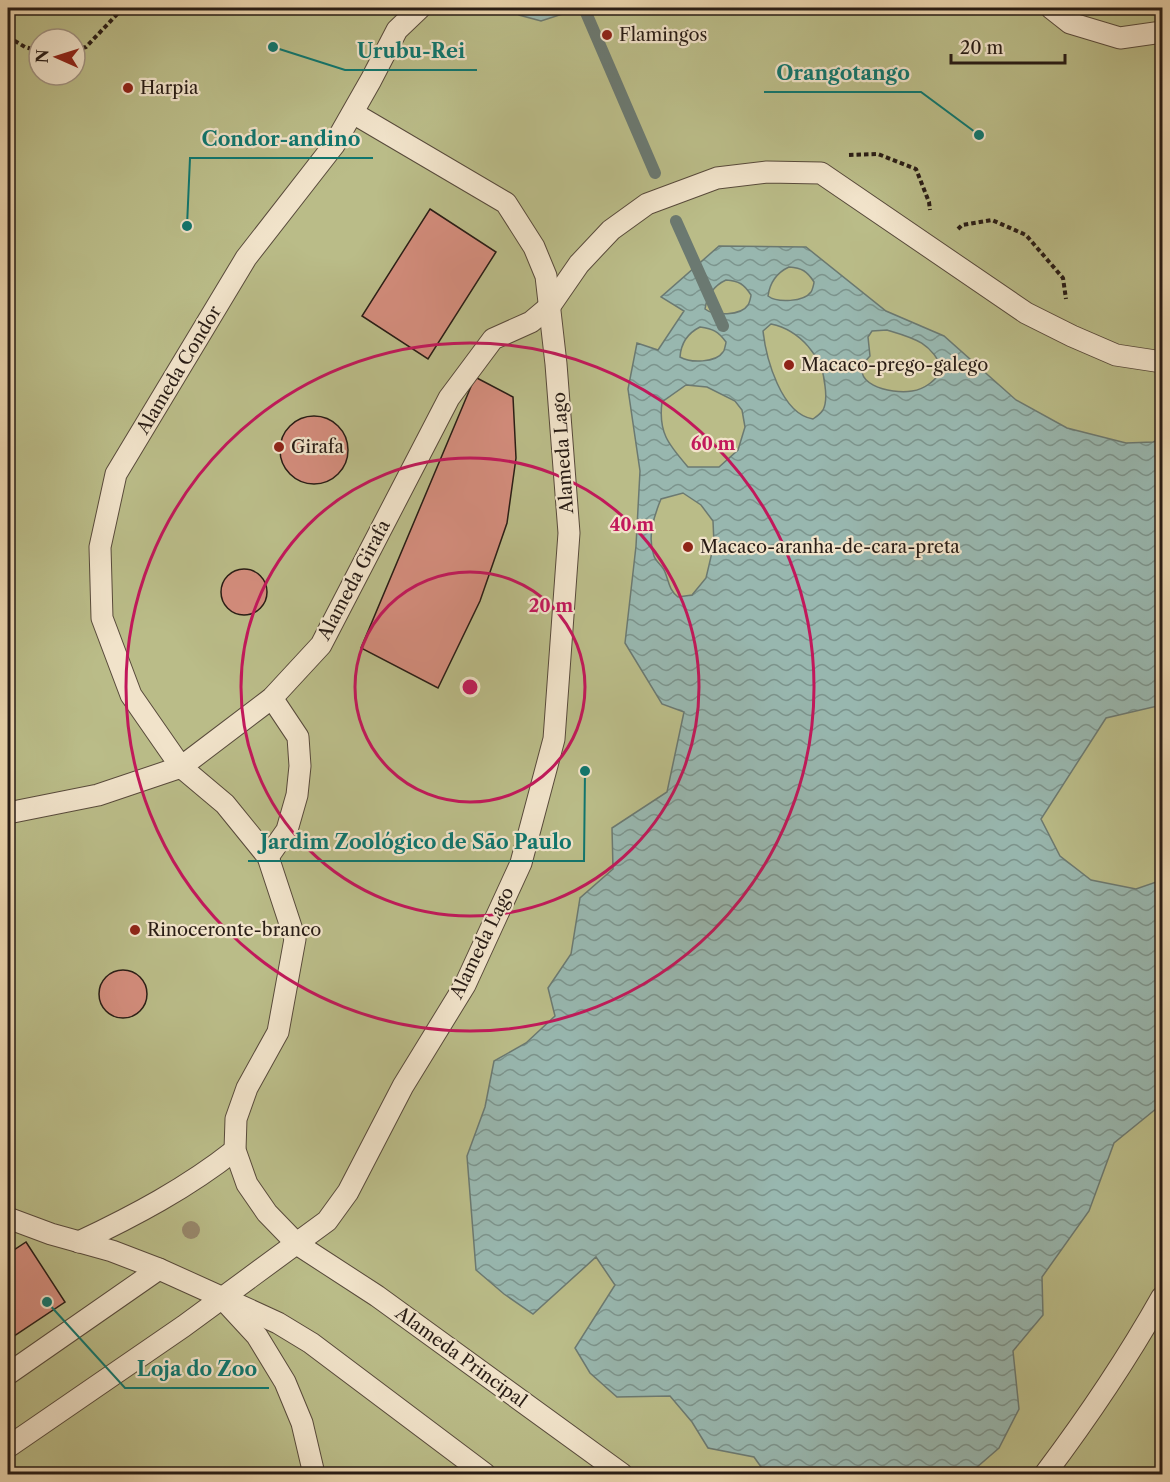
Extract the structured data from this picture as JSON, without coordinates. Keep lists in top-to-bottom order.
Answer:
{
  "streets": {
    "lane": [
      "Alameda Condor",
      "Alameda Lago",
      "Alameda Girafa",
      "Alameda Principal"
    ]
  },
  "crossings": [
    ["Alameda Condor", "Alameda Lago"],
    ["Alameda Condor", "Alameda Girafa"],
    ["Alameda Lago", "Alameda Girafa"],
    ["Alameda Lago", "Alameda Principal"]
  ],
  "places": [
    "Flamingos",
    "Urubu-Rei",
    "Harpia",
    "Orangotango",
    "Condor-andino",
    "Macaco-prego-galego",
    "Girafa",
    "Macaco-aranha-de-cara-preta",
    "Jardim Zoológico de São Paulo",
    "Rinoceronte-branco",
    "Loja do Zoo"
  ],
  "scale_bar": "20 m",
  "north": "left",
  "rings": ["60 m", "40 m", "20 m"]
}
